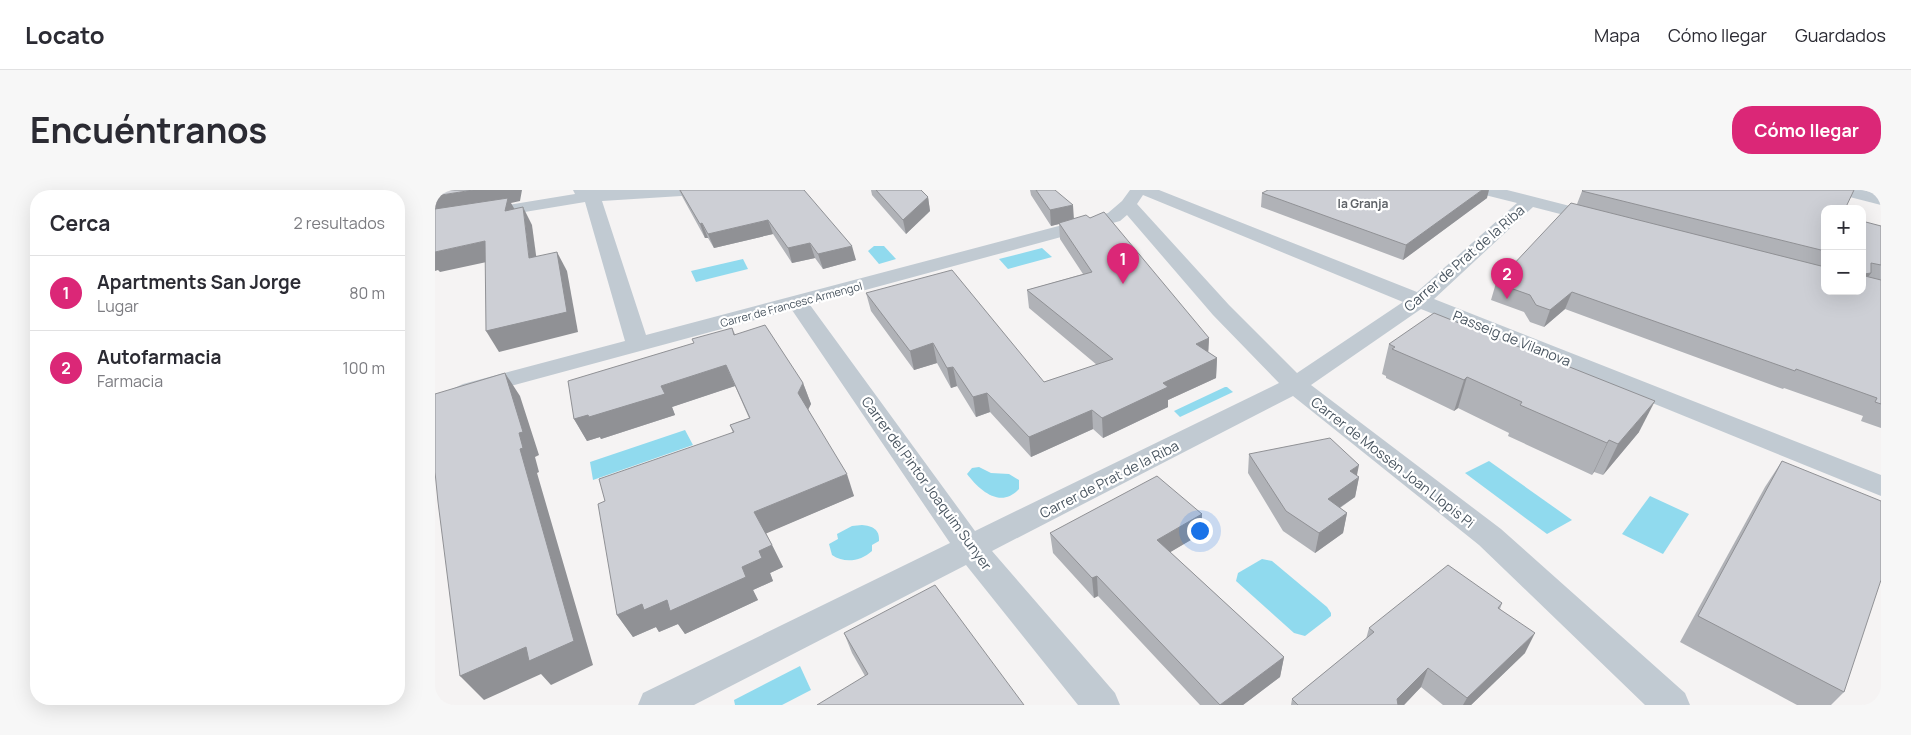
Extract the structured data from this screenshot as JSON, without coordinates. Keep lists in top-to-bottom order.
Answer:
{
  "streets": {
    "street": [
      "Carrer de Prat de la Riba",
      "Carrer de Francesc Armengol",
      "Passeig de Vilanova",
      "Carrer de Mossèn Joan Llopis Pi",
      "Carrer del Pintor Joaquim Sunyer"
    ]
  },
  "crossings": [
    ["Carrer de Prat de la Riba", "Passeig de Vilanova"],
    ["Carrer de Prat de la Riba", "Carrer de Mossèn Joan Llopis Pi"],
    ["Carrer de Prat de la Riba", "Carrer del Pintor Joaquim Sunyer"],
    ["Carrer de Francesc Armengol", "Passeig de Vilanova"],
    ["Carrer de Francesc Armengol", "Carrer de Mossèn Joan Llopis Pi"],
    ["Carrer de Francesc Armengol", "Carrer del Pintor Joaquim Sunyer"],
    ["Passeig de Vilanova", "Carrer de Mossèn Joan Llopis Pi"]
  ],
  "districts": ["la Granja"],
  "page": {
    "header": "Locato",
    "nav": ["Mapa", "Cómo llegar", "Guardados"],
    "title": "Encuéntranos",
    "buttons": "Cómo llegar",
    "heading": ["Cerca", "2 resultados"],
    "map_buttons": ["+", "−"],
    "pins": ["1", "2"],
    "list": [
      {
        "mark": "1",
        "name": "Apartments San Jorge",
        "note": "Lugar",
        "value": "80 m"
      },
      {
        "mark": "2",
        "name": "Autofarmacia",
        "note": "Farmacia",
        "value": "100 m"
      }
    ]
  }
}
